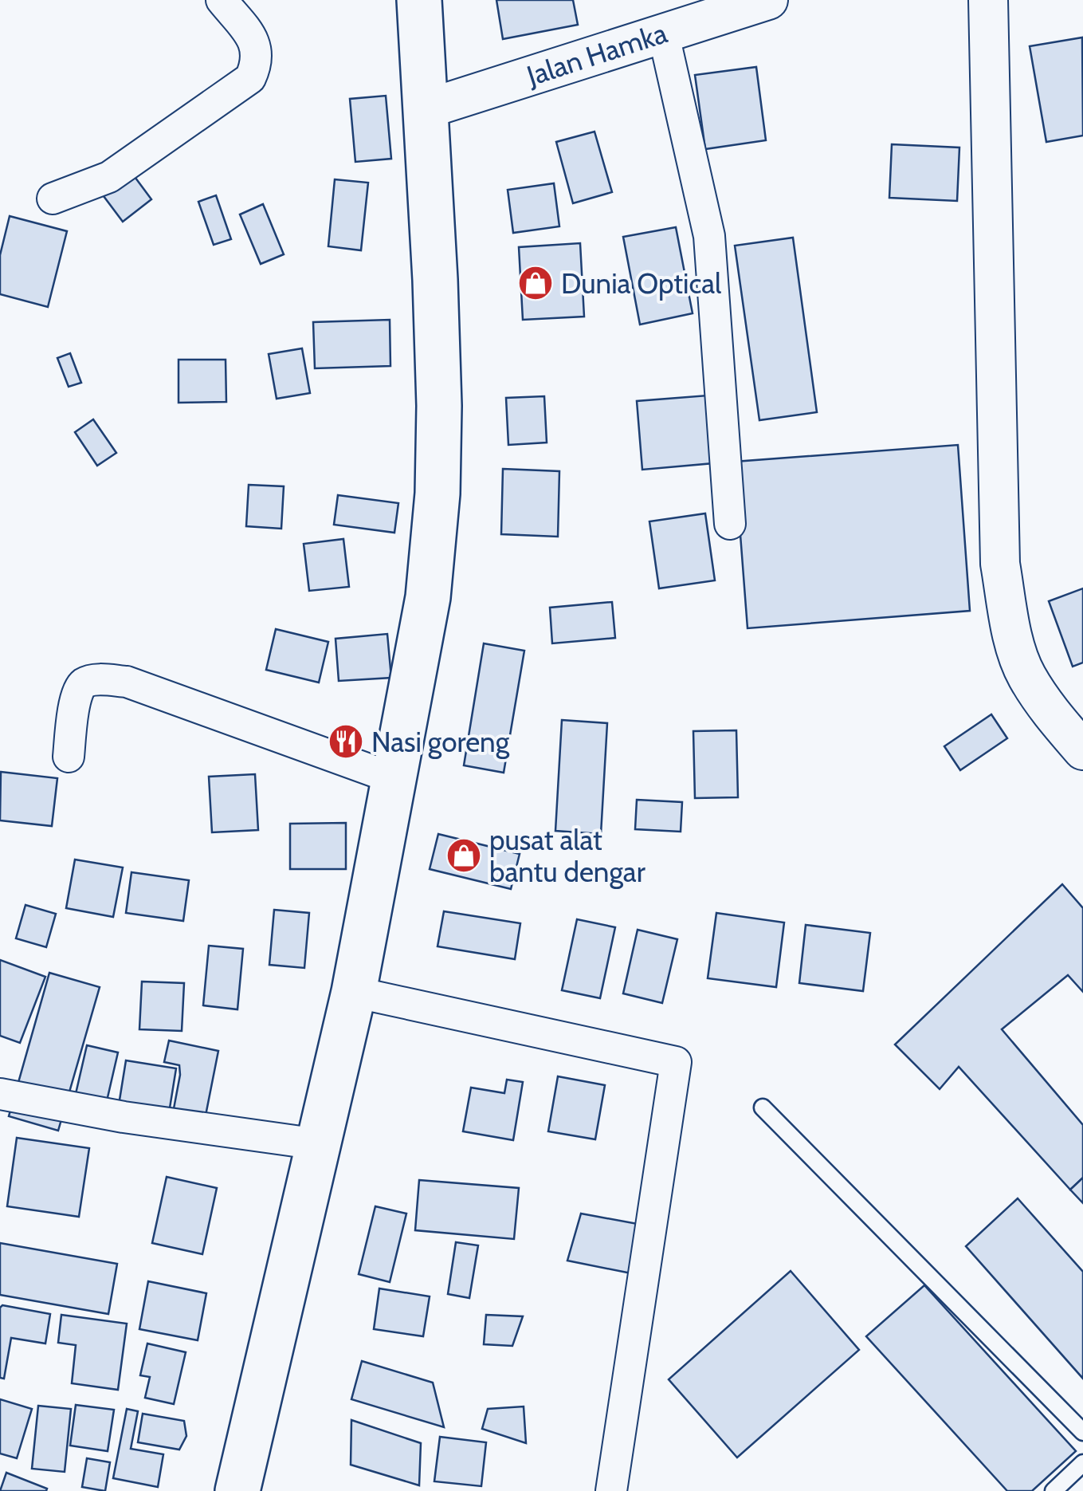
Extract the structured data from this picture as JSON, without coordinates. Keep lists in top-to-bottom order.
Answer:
{
  "streets": {
    "street": ["Jalan Hamka"]
  },
  "places": {
    "shop": ["Dunia Optical", "pusat alat bantu dengar"],
    "restaurant": ["Nasi goreng"]
  }
}
